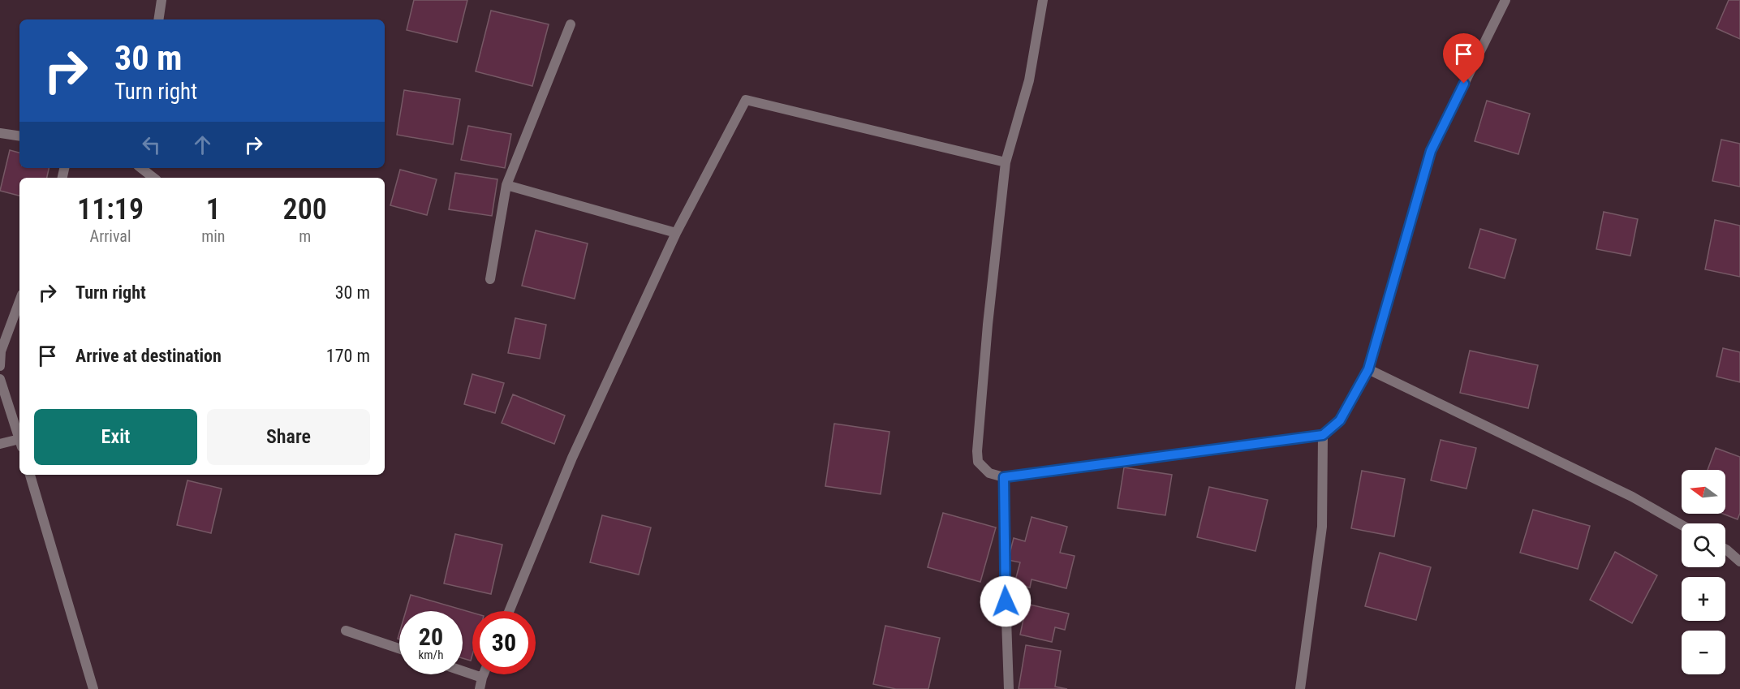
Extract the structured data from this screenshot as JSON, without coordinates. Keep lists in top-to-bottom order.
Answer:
{
  "north": "left",
  "page": {
    "turn": ["30 m", "Turn right"],
    "eta": [
      "11:19",
      "Arrival",
      "1",
      "min",
      "200",
      "m"
    ],
    "list": [
      {
        "name": "Turn right",
        "value": "30 m"
      },
      {
        "name": "Arrive at destination",
        "value": "170 m"
      }
    ],
    "buttons": ["Exit", "Share"],
    "map_buttons": ["+", "−"],
    "speed": "20 km/h",
    "limit": "30"
  }
}
